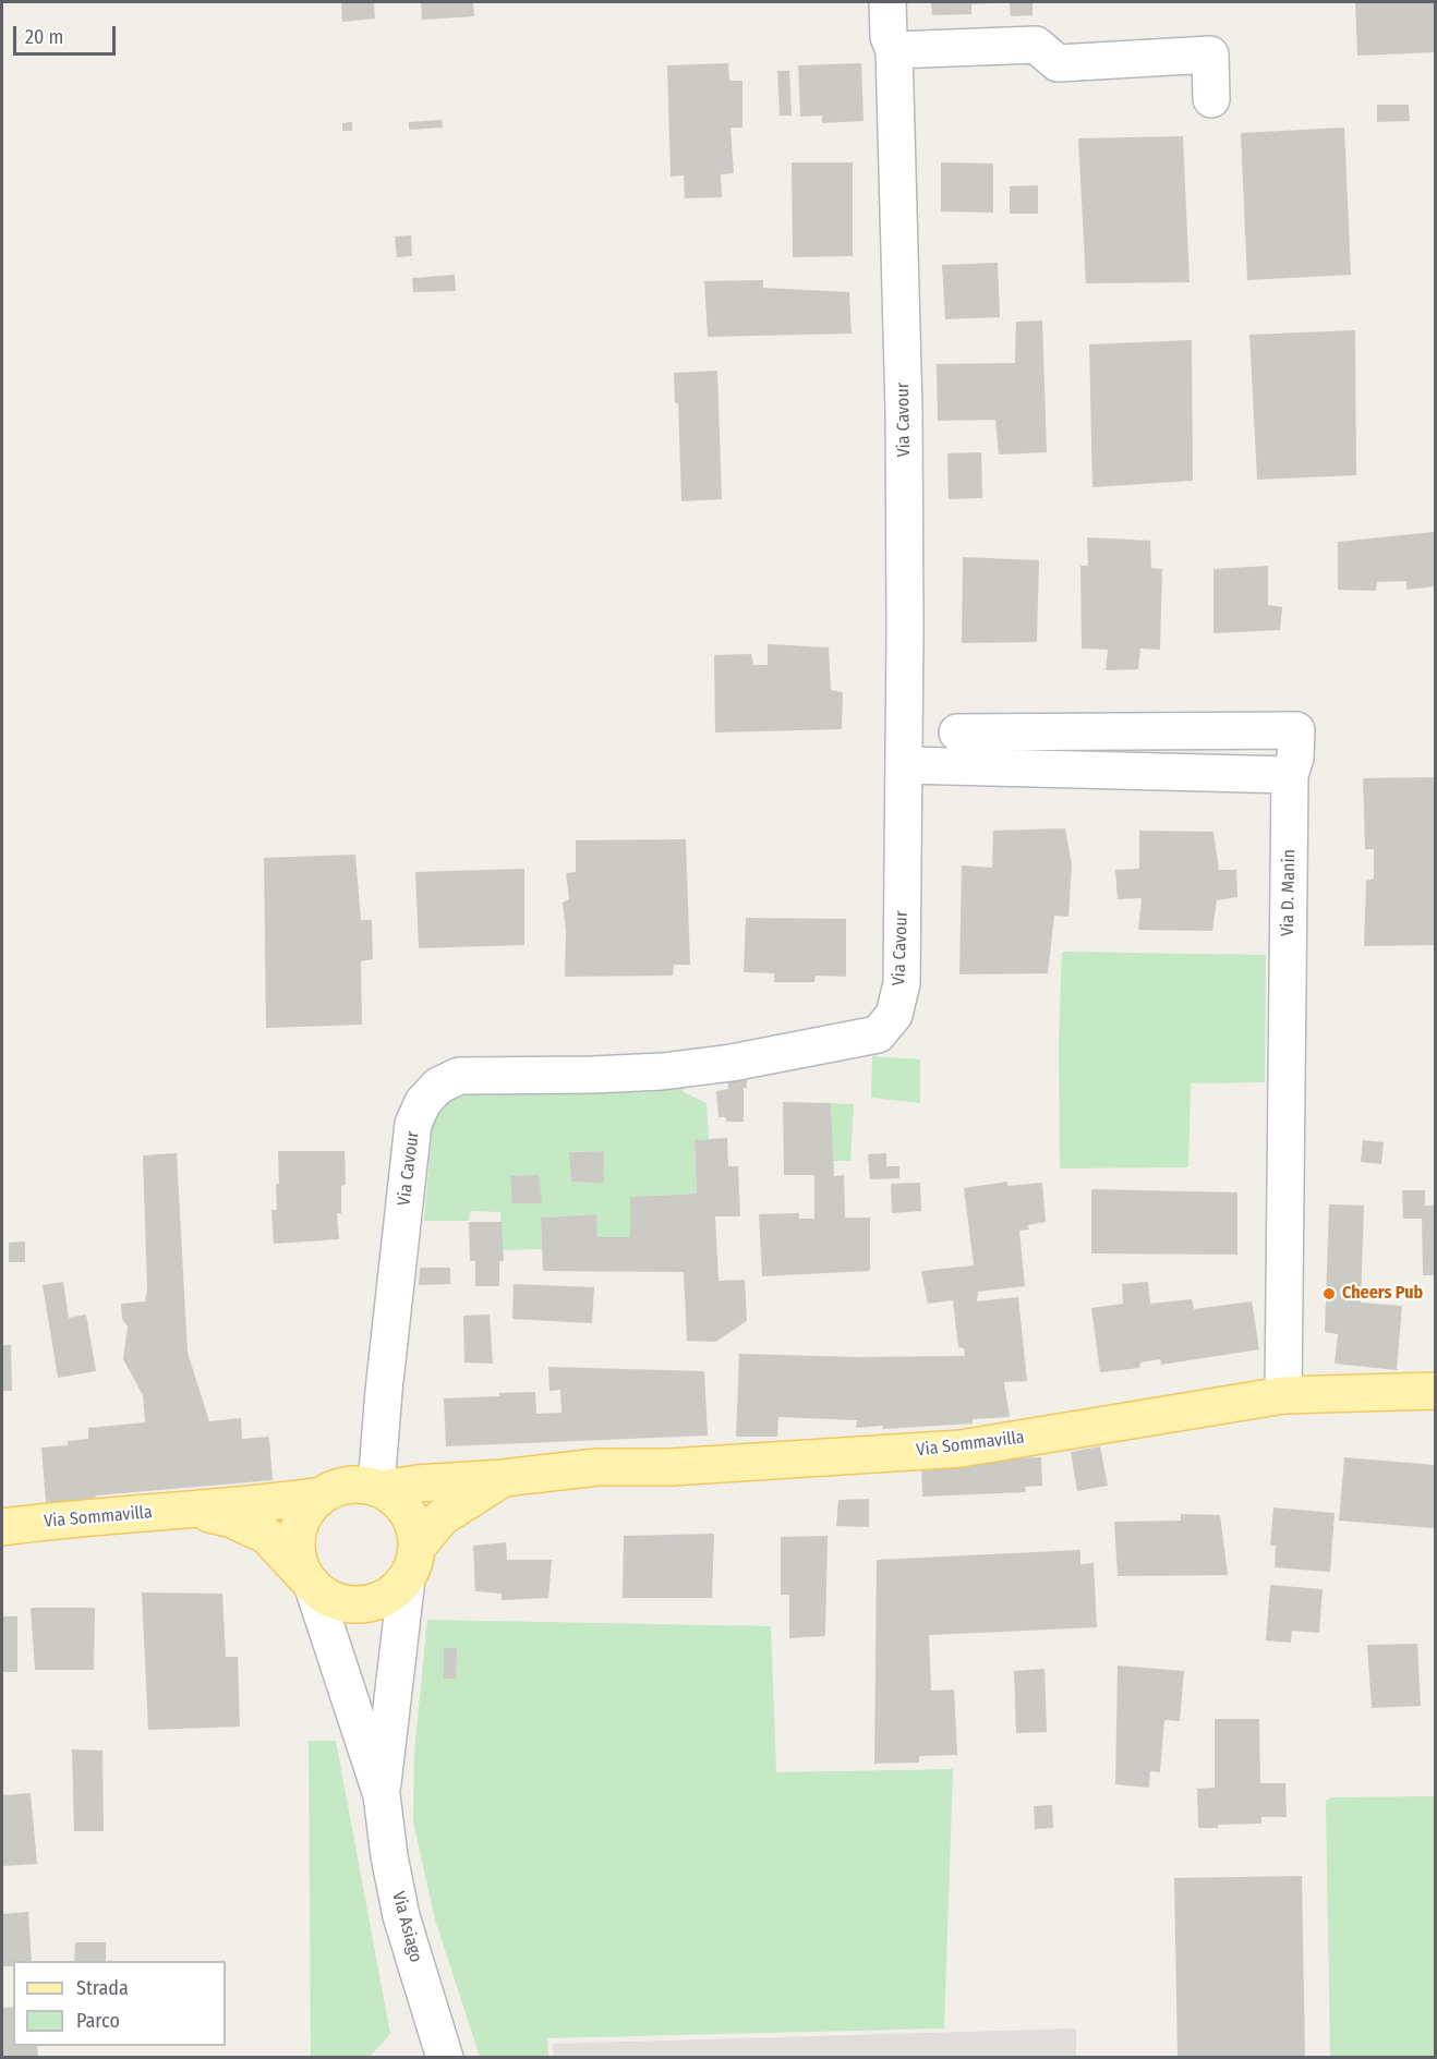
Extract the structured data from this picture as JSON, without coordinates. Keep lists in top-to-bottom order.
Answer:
{
  "streets": {
    "main road": ["Via Sommavilla"],
    "street": ["Via Cavour", "Via D. Manin", "Via Asiago"]
  },
  "crossings": [
    ["Via Cavour", "Via Sommavilla"],
    ["Via Cavour", "Via Asiago"],
    ["Via D. Manin", "Via Sommavilla"],
    ["Via Sommavilla", "Via Asiago"]
  ],
  "places": ["Cheers Pub"],
  "legend": ["Strada", "Parco"],
  "scale_bar": "20 m"
}
